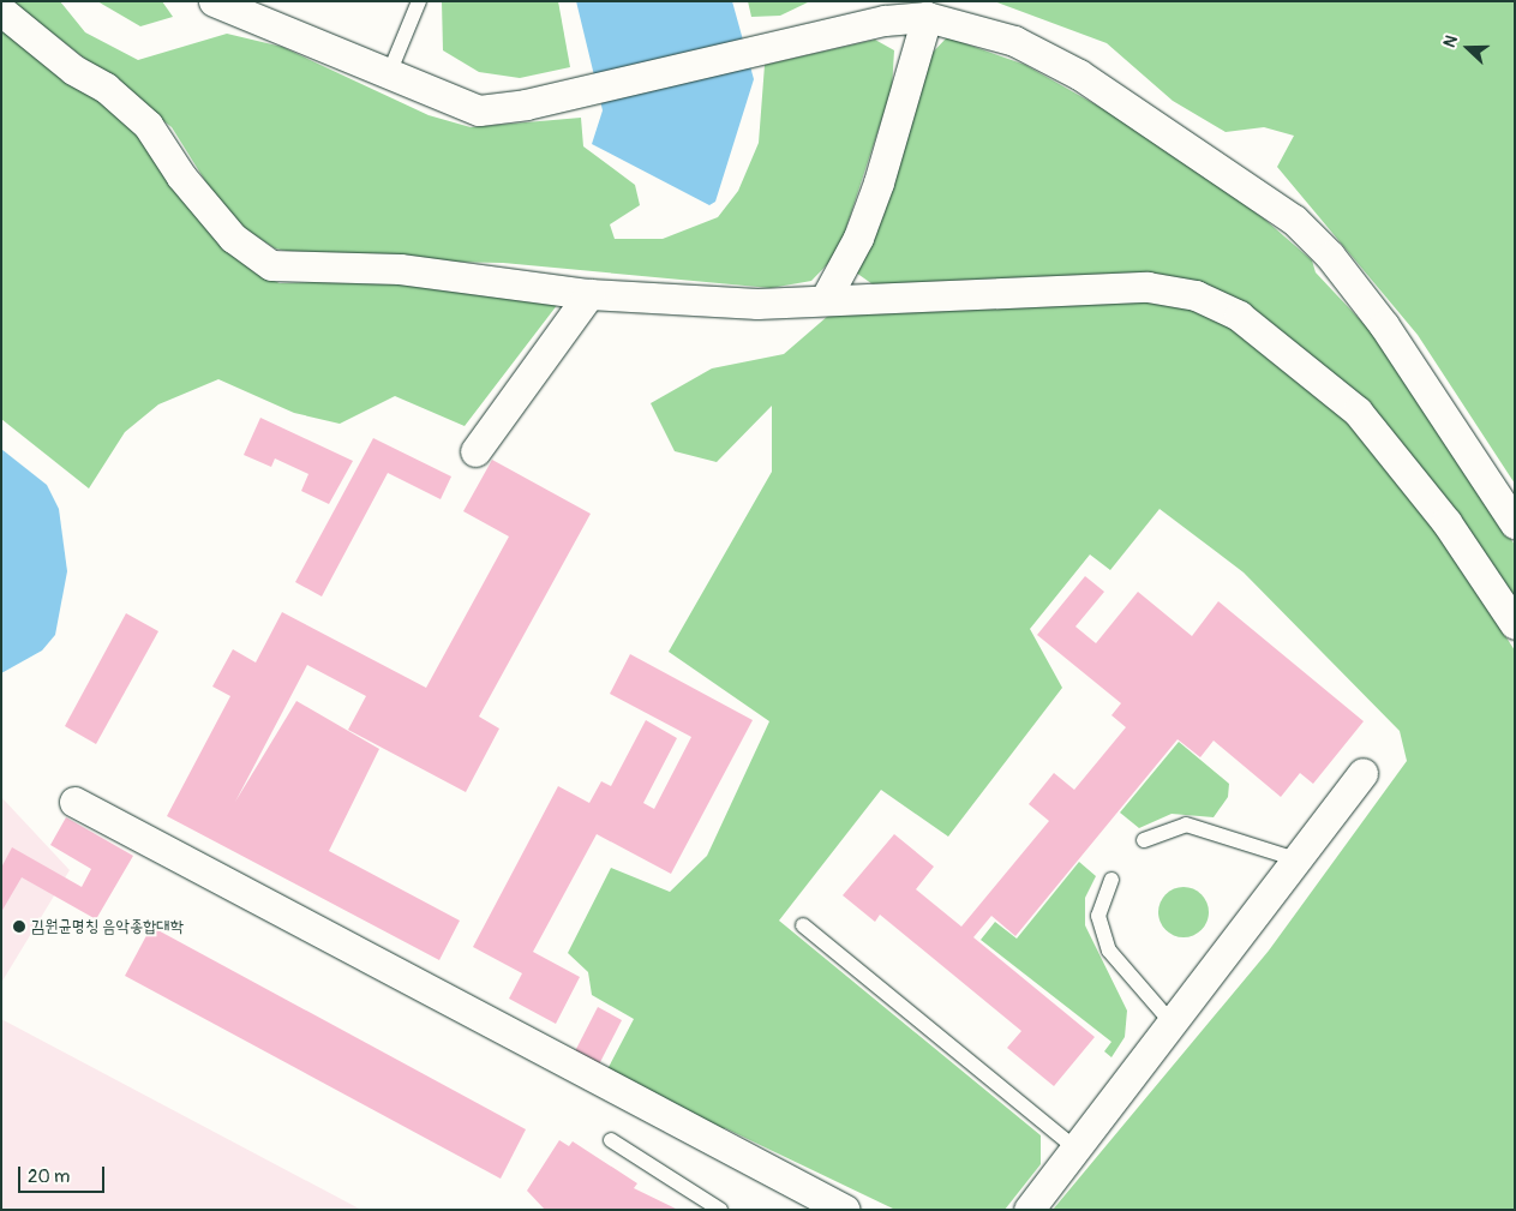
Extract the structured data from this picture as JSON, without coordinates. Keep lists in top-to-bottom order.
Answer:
{
  "places": ["김원균명칭 음악종합대학"],
  "scale_bar": "20 m",
  "north": "left"
}
